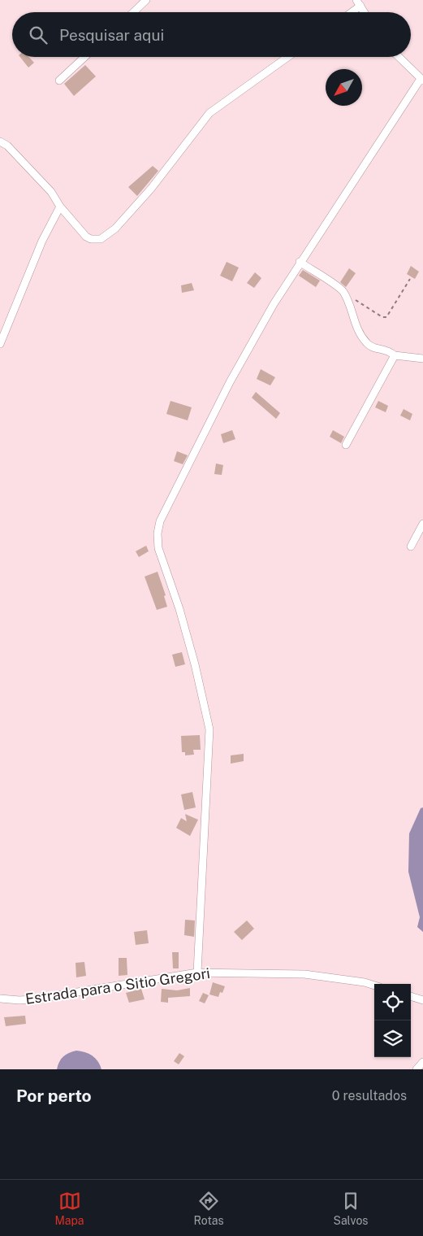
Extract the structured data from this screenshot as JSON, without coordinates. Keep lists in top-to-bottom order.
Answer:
{
  "streets": {
    "street": ["Estrada para o Sitio Gregori"]
  },
  "north": "bottom left",
  "page": {
    "search": "Pesquisar aqui",
    "heading": ["Por perto", "0 resultados"],
    "nav": ["Mapa", "Rotas", "Salvos"]
  }
}
